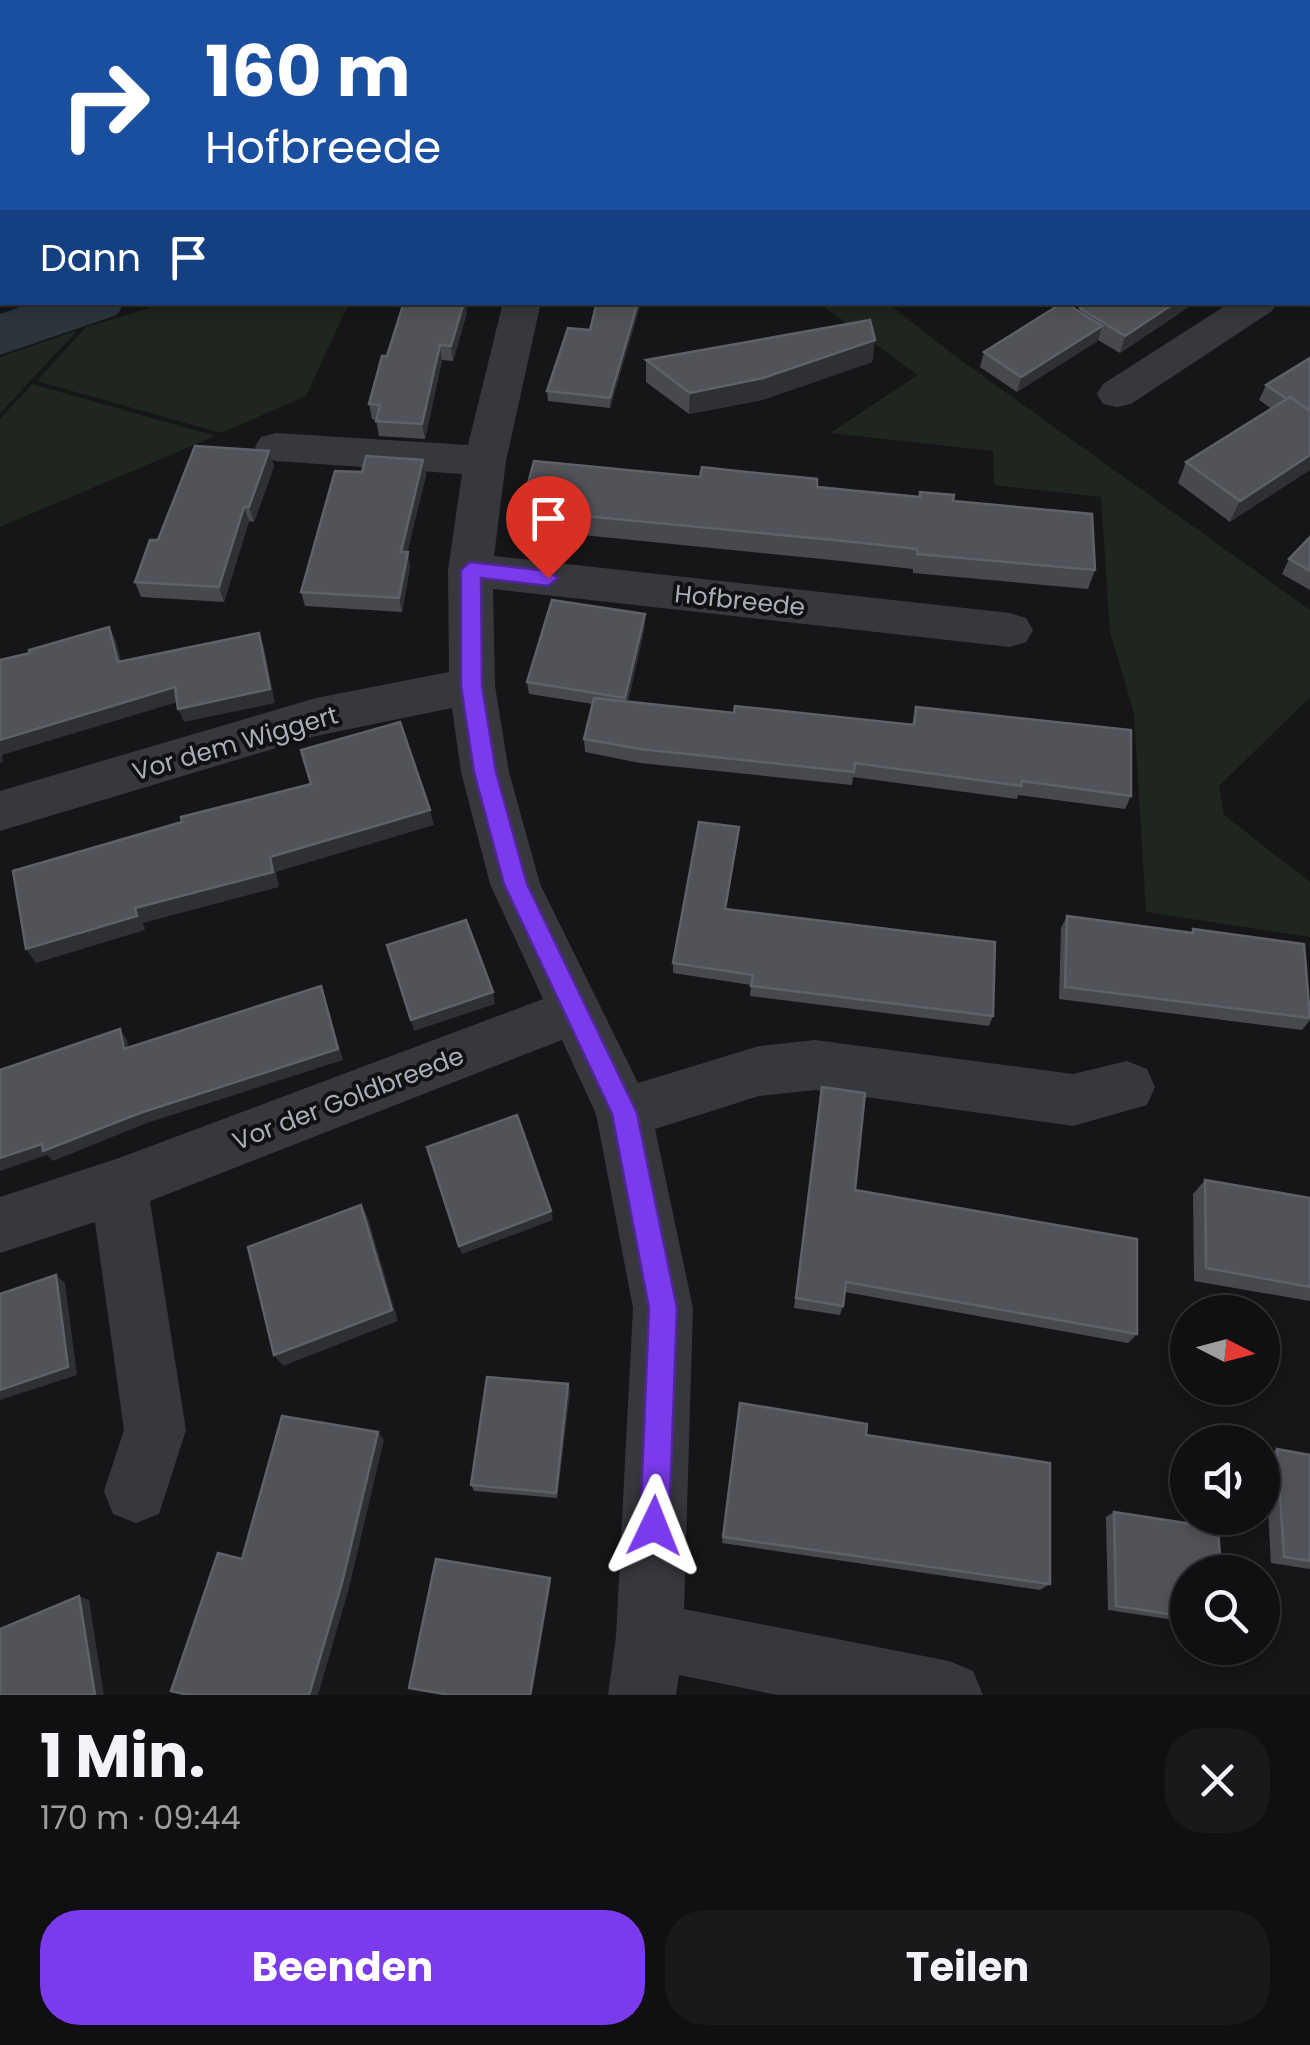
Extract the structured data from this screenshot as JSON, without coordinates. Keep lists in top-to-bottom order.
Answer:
{
  "streets": {
    "street": ["Hofbreede", "Vor dem Wiggert", "Vor der Goldbreede"]
  },
  "north": "right",
  "page": {
    "turn": ["160 m", "Hofbreede"],
    "then": "Dann",
    "heading": ["1 Min.", "170 m · 09:44"],
    "buttons": ["Beenden", "Teilen"]
  }
}
